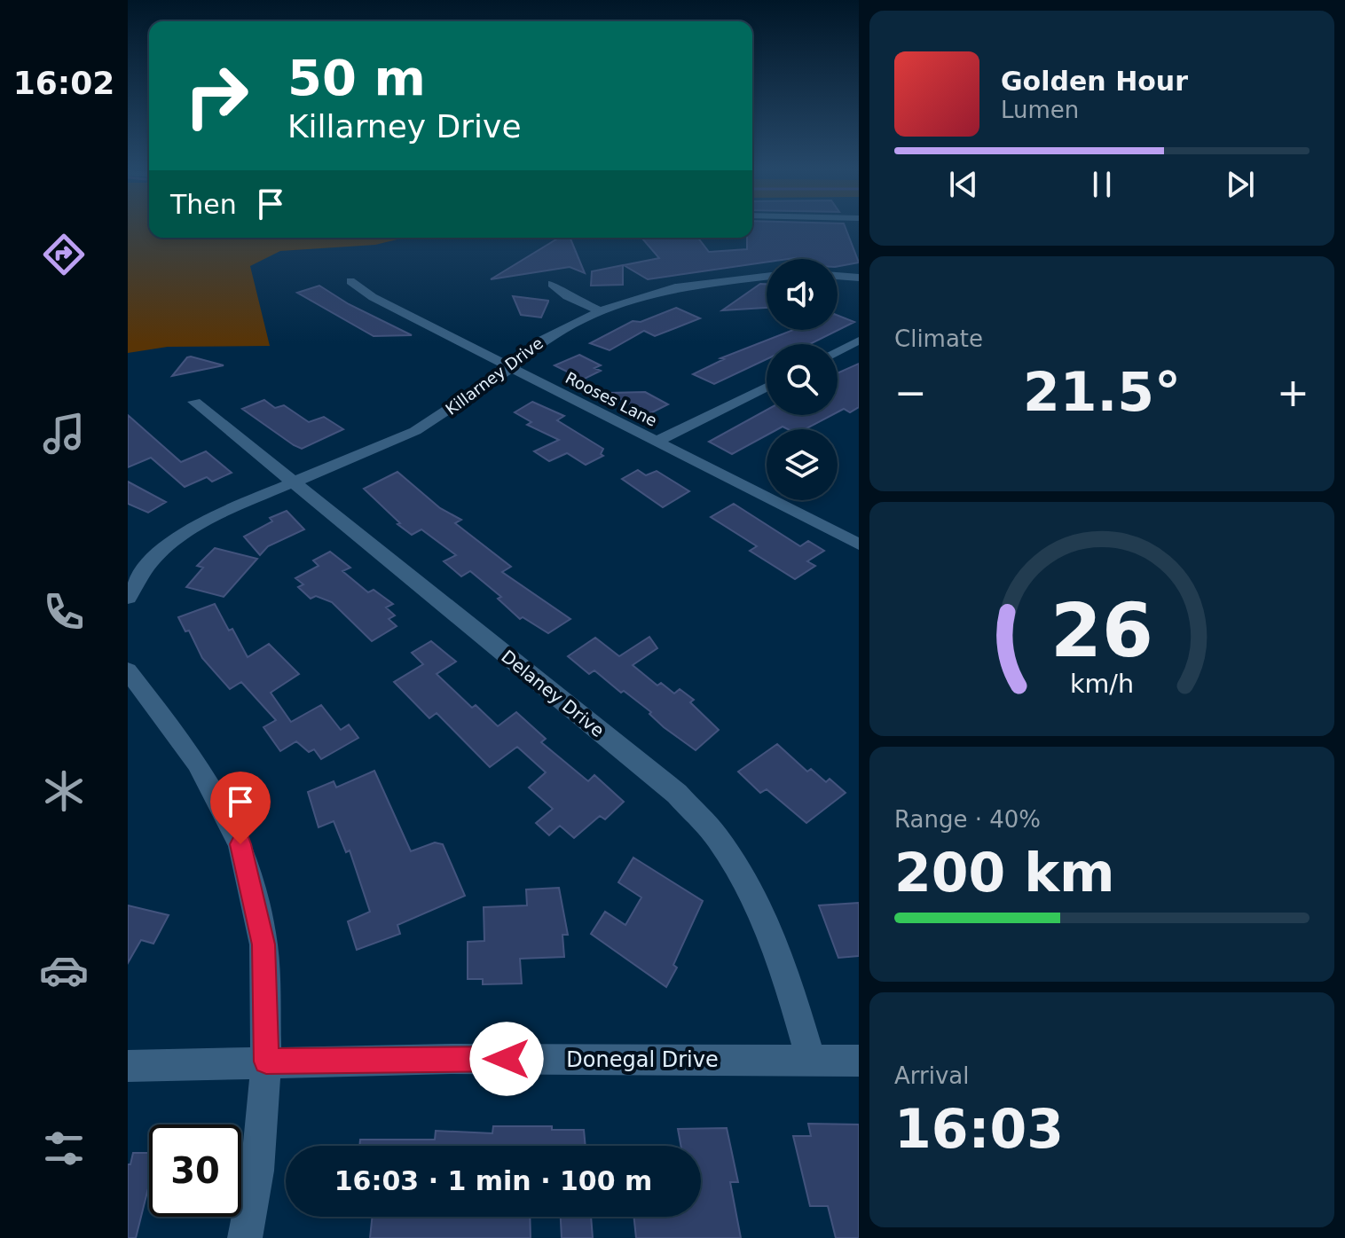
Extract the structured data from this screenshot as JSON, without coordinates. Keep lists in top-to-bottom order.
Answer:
{
  "streets": {
    "street": [
      "Killarney Drive",
      "Rooses Lane",
      "Delaney Drive",
      "Donegal Drive"
    ]
  },
  "crossings": [
    ["Killarney Drive", "Rooses Lane"],
    ["Killarney Drive", "Delaney Drive"],
    ["Delaney Drive", "Donegal Drive"]
  ],
  "page": {
    "tabs": "16:02",
    "turn": ["50 m", "Killarney Drive"],
    "song": ["Golden Hour", "Lumen"],
    "then": "Then",
    "tile": [
      "Climate",
      ["Range · 40%", "200 km"],
      ["Arrival", "16:03"]
    ],
    "heat": ["−", "21.5°", "+"],
    "limit": "30",
    "trip": "16:03 · 1 min · 100 m",
    "gauge": ["26", "km/h"]
  }
}
